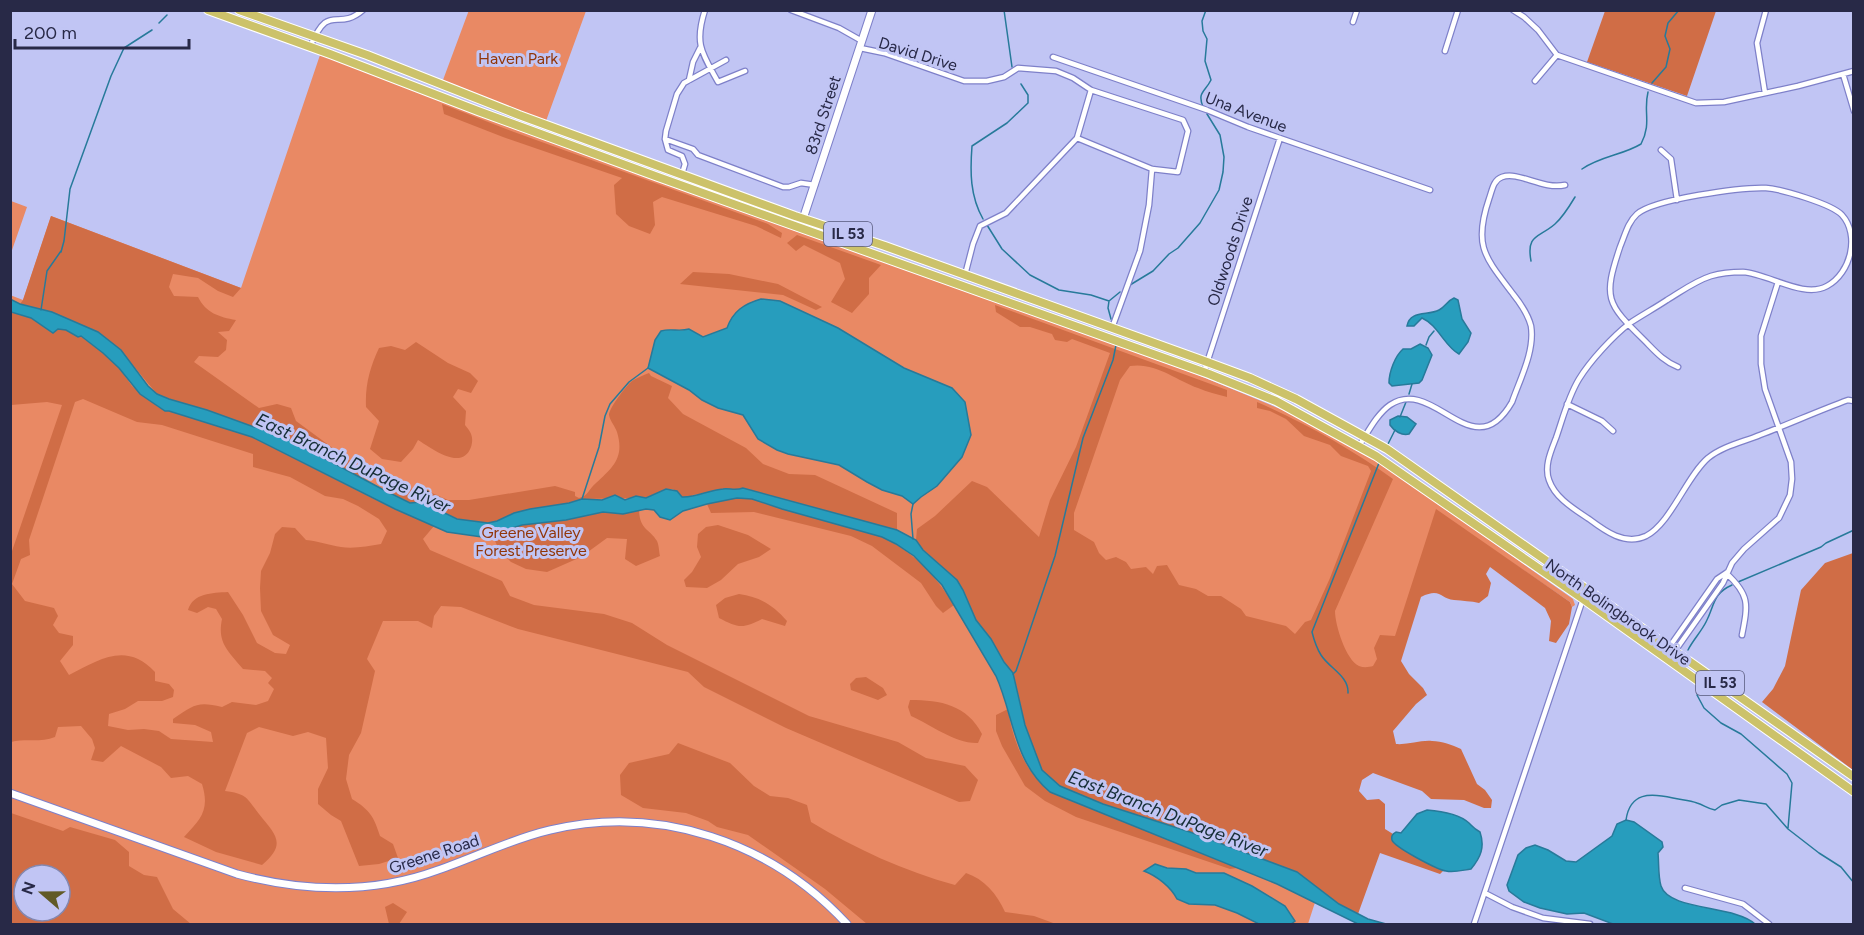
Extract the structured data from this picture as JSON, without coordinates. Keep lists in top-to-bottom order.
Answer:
{
  "streets": {
    "main road": ["IL 53", "North Bolingbrook Drive"],
    "street": [
      "David Drive",
      "Una Avenue",
      "83rd Street",
      "Oldwoods Drive",
      "Greene Road"
    ]
  },
  "crossings": [
    ["David Drive", "83rd Street"],
    ["Una Avenue", "Oldwoods Drive"],
    ["83rd Street", "IL 53"],
    ["IL 53", "Oldwoods Drive"],
    ["IL 53", "North Bolingbrook Drive"]
  ],
  "water": ["East Branch DuPage River"],
  "parks": ["Haven Park", "Greene Valley Forest Preserve"],
  "scale_bar": "200 m",
  "north": "left"
}
